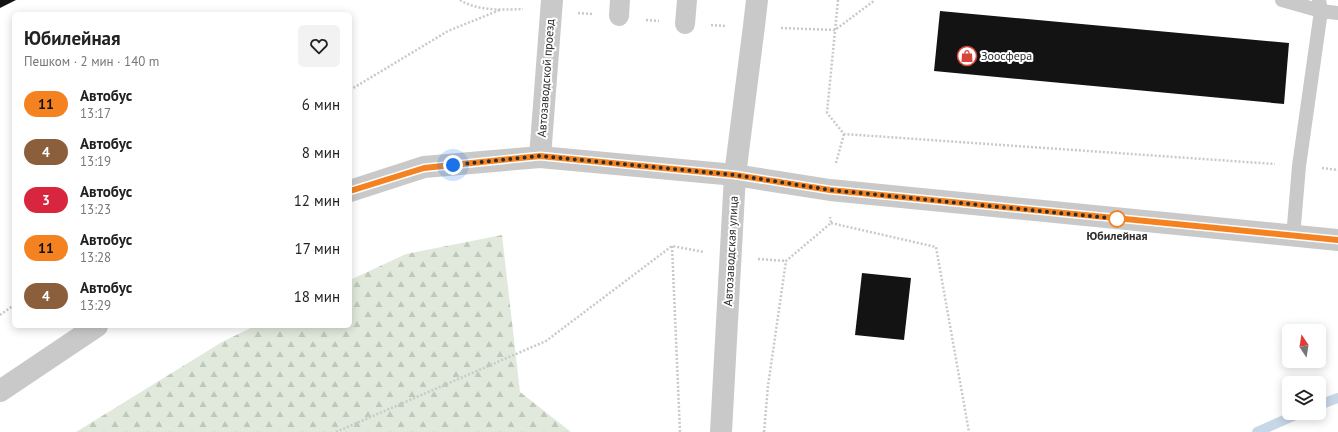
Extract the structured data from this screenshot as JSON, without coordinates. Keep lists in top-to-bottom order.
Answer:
{
  "streets": {
    "street": ["Автозаводской проезд", "Автозаводская улица"]
  },
  "places": {
    "shop": ["Зоосфера"],
    "other": ["Юбилейная"]
  },
  "lines": ["bus line 11"],
  "north": "top",
  "page": {
    "heading": ["Юбилейная", "Пешком · 2 мин · 140 m"],
    "list": [
      {
        "mark": "11",
        "name": "Автобус",
        "note": "13:17",
        "value": "6 мин"
      },
      {
        "mark": "4",
        "name": "Автобус",
        "note": "13:19",
        "value": "8 мин"
      },
      {
        "mark": "3",
        "name": "Автобус",
        "note": "13:23",
        "value": "12 мин"
      },
      {
        "mark": "11",
        "name": "Автобус",
        "note": "13:28",
        "value": "17 мин"
      },
      {
        "mark": "4",
        "name": "Автобус",
        "note": "13:29",
        "value": "18 мин"
      }
    ]
  }
}
